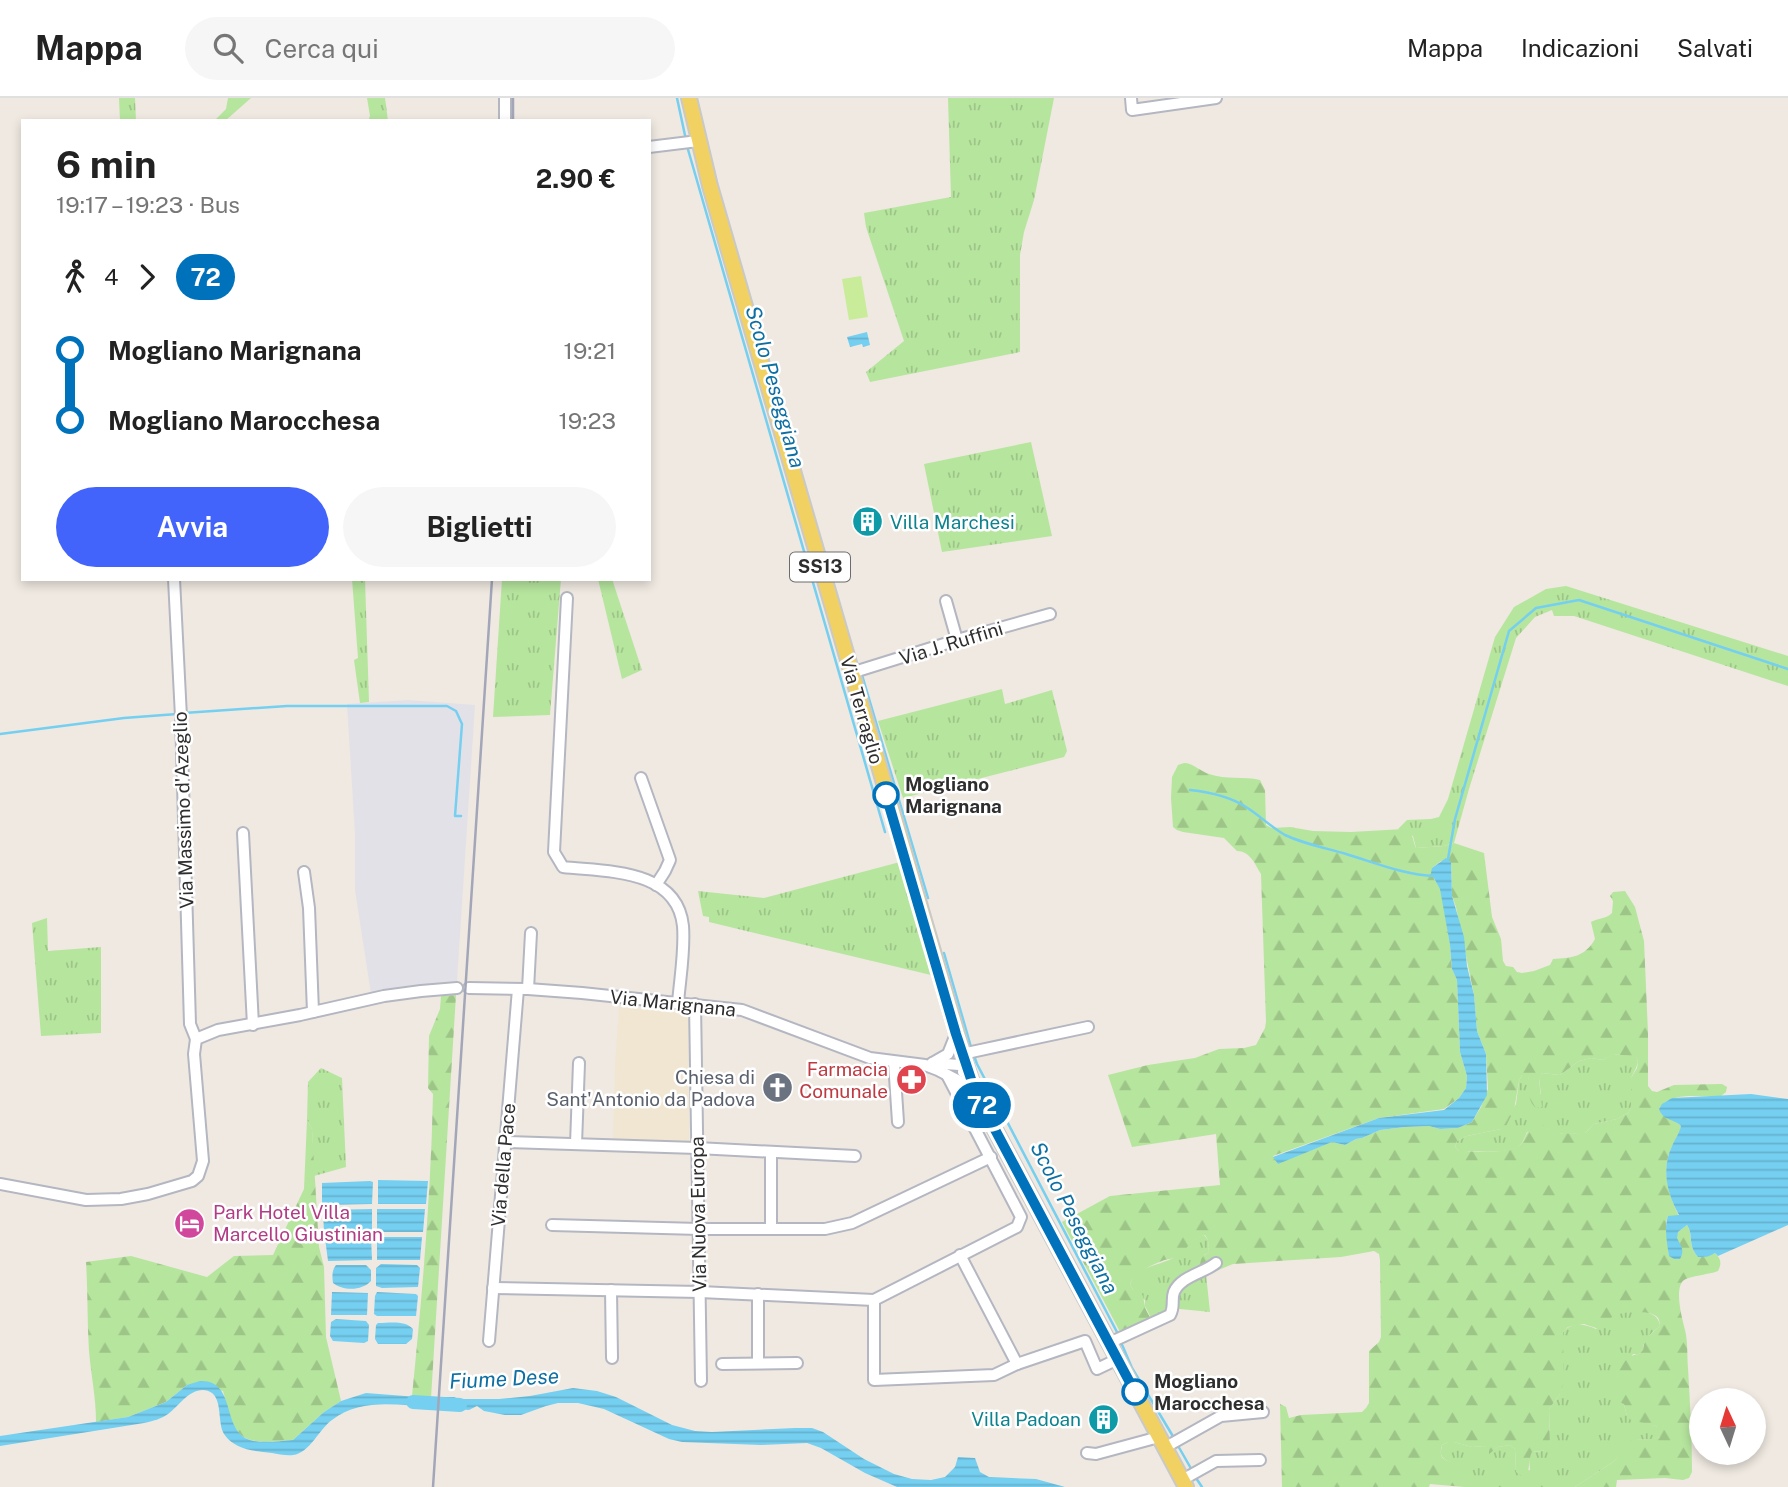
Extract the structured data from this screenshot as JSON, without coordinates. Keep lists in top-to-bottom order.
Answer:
{
  "streets": {
    "main road": ["SS13", "Via Terraglio"],
    "street": [
      "Via J. Ruffini",
      "Via Massimo d'Azeglio",
      "Via Marignana",
      "Via della Pace",
      "Via Nuova Europa"
    ]
  },
  "crossings": [
    ["Via J. Ruffini", "Via Terraglio"],
    ["Via Terraglio", "Via Marignana"],
    ["Via Marignana", "Via della Pace"],
    ["Via Marignana", "Via Nuova Europa"]
  ],
  "water": ["Scolo Peseggiana", "Fiume Dese"],
  "places": {
    "building": ["Villa Marchesi", "Villa Padoan"],
    "other": ["Mogliano Marignana", "Mogliano Marocchesa"],
    "pharmacy": ["Farmacia Comunale"],
    "church": ["Chiesa di Sant'Antonio da Padova"],
    "hotel": ["Park Hotel Villa Marcello Giustinian"]
  },
  "lines": ["bus line 72"],
  "north": "top",
  "page": {
    "header": "Mappa",
    "search": "Cerca qui",
    "nav": ["Mappa", "Indicazioni", "Salvati"],
    "on_map": "72",
    "heading": ["6 min", "19:17 – 19:23 · Bus", "2.90 €"],
    "legs": ["4", "72"],
    "list": [
      {
        "name": "Mogliano Marignana",
        "value": "19:21"
      },
      {
        "name": "Mogliano Marocchesa",
        "value": "19:23"
      }
    ],
    "buttons": ["Avvia", "Biglietti"]
  }
}
